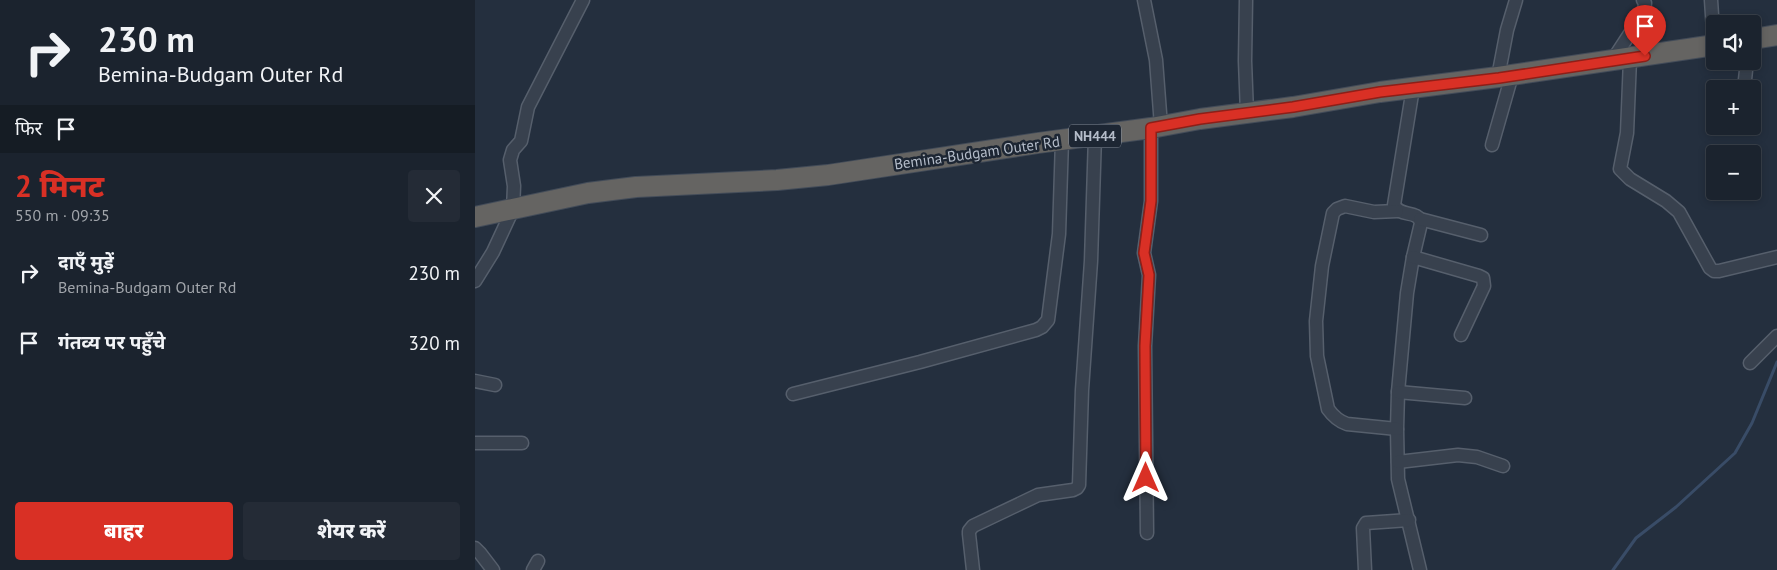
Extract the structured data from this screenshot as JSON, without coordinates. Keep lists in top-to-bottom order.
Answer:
{
  "streets": {
    "highway": ["NH444", "Bemina-Budgam Outer Rd"]
  },
  "page": {
    "turn": ["230 m", "Bemina-Budgam Outer Rd"],
    "map_buttons": ["+", "−"],
    "then": "फिर",
    "heading": ["2 मिनट", "550 m · 09:35"],
    "list": [
      {
        "name": "दाएँ मुड़ें",
        "note": "Bemina-Budgam Outer Rd",
        "value": "230 m"
      },
      {
        "name": "गंतव्य पर पहुँचे",
        "value": "320 m"
      }
    ],
    "buttons": ["बाहर", "शेयर करें"]
  }
}
